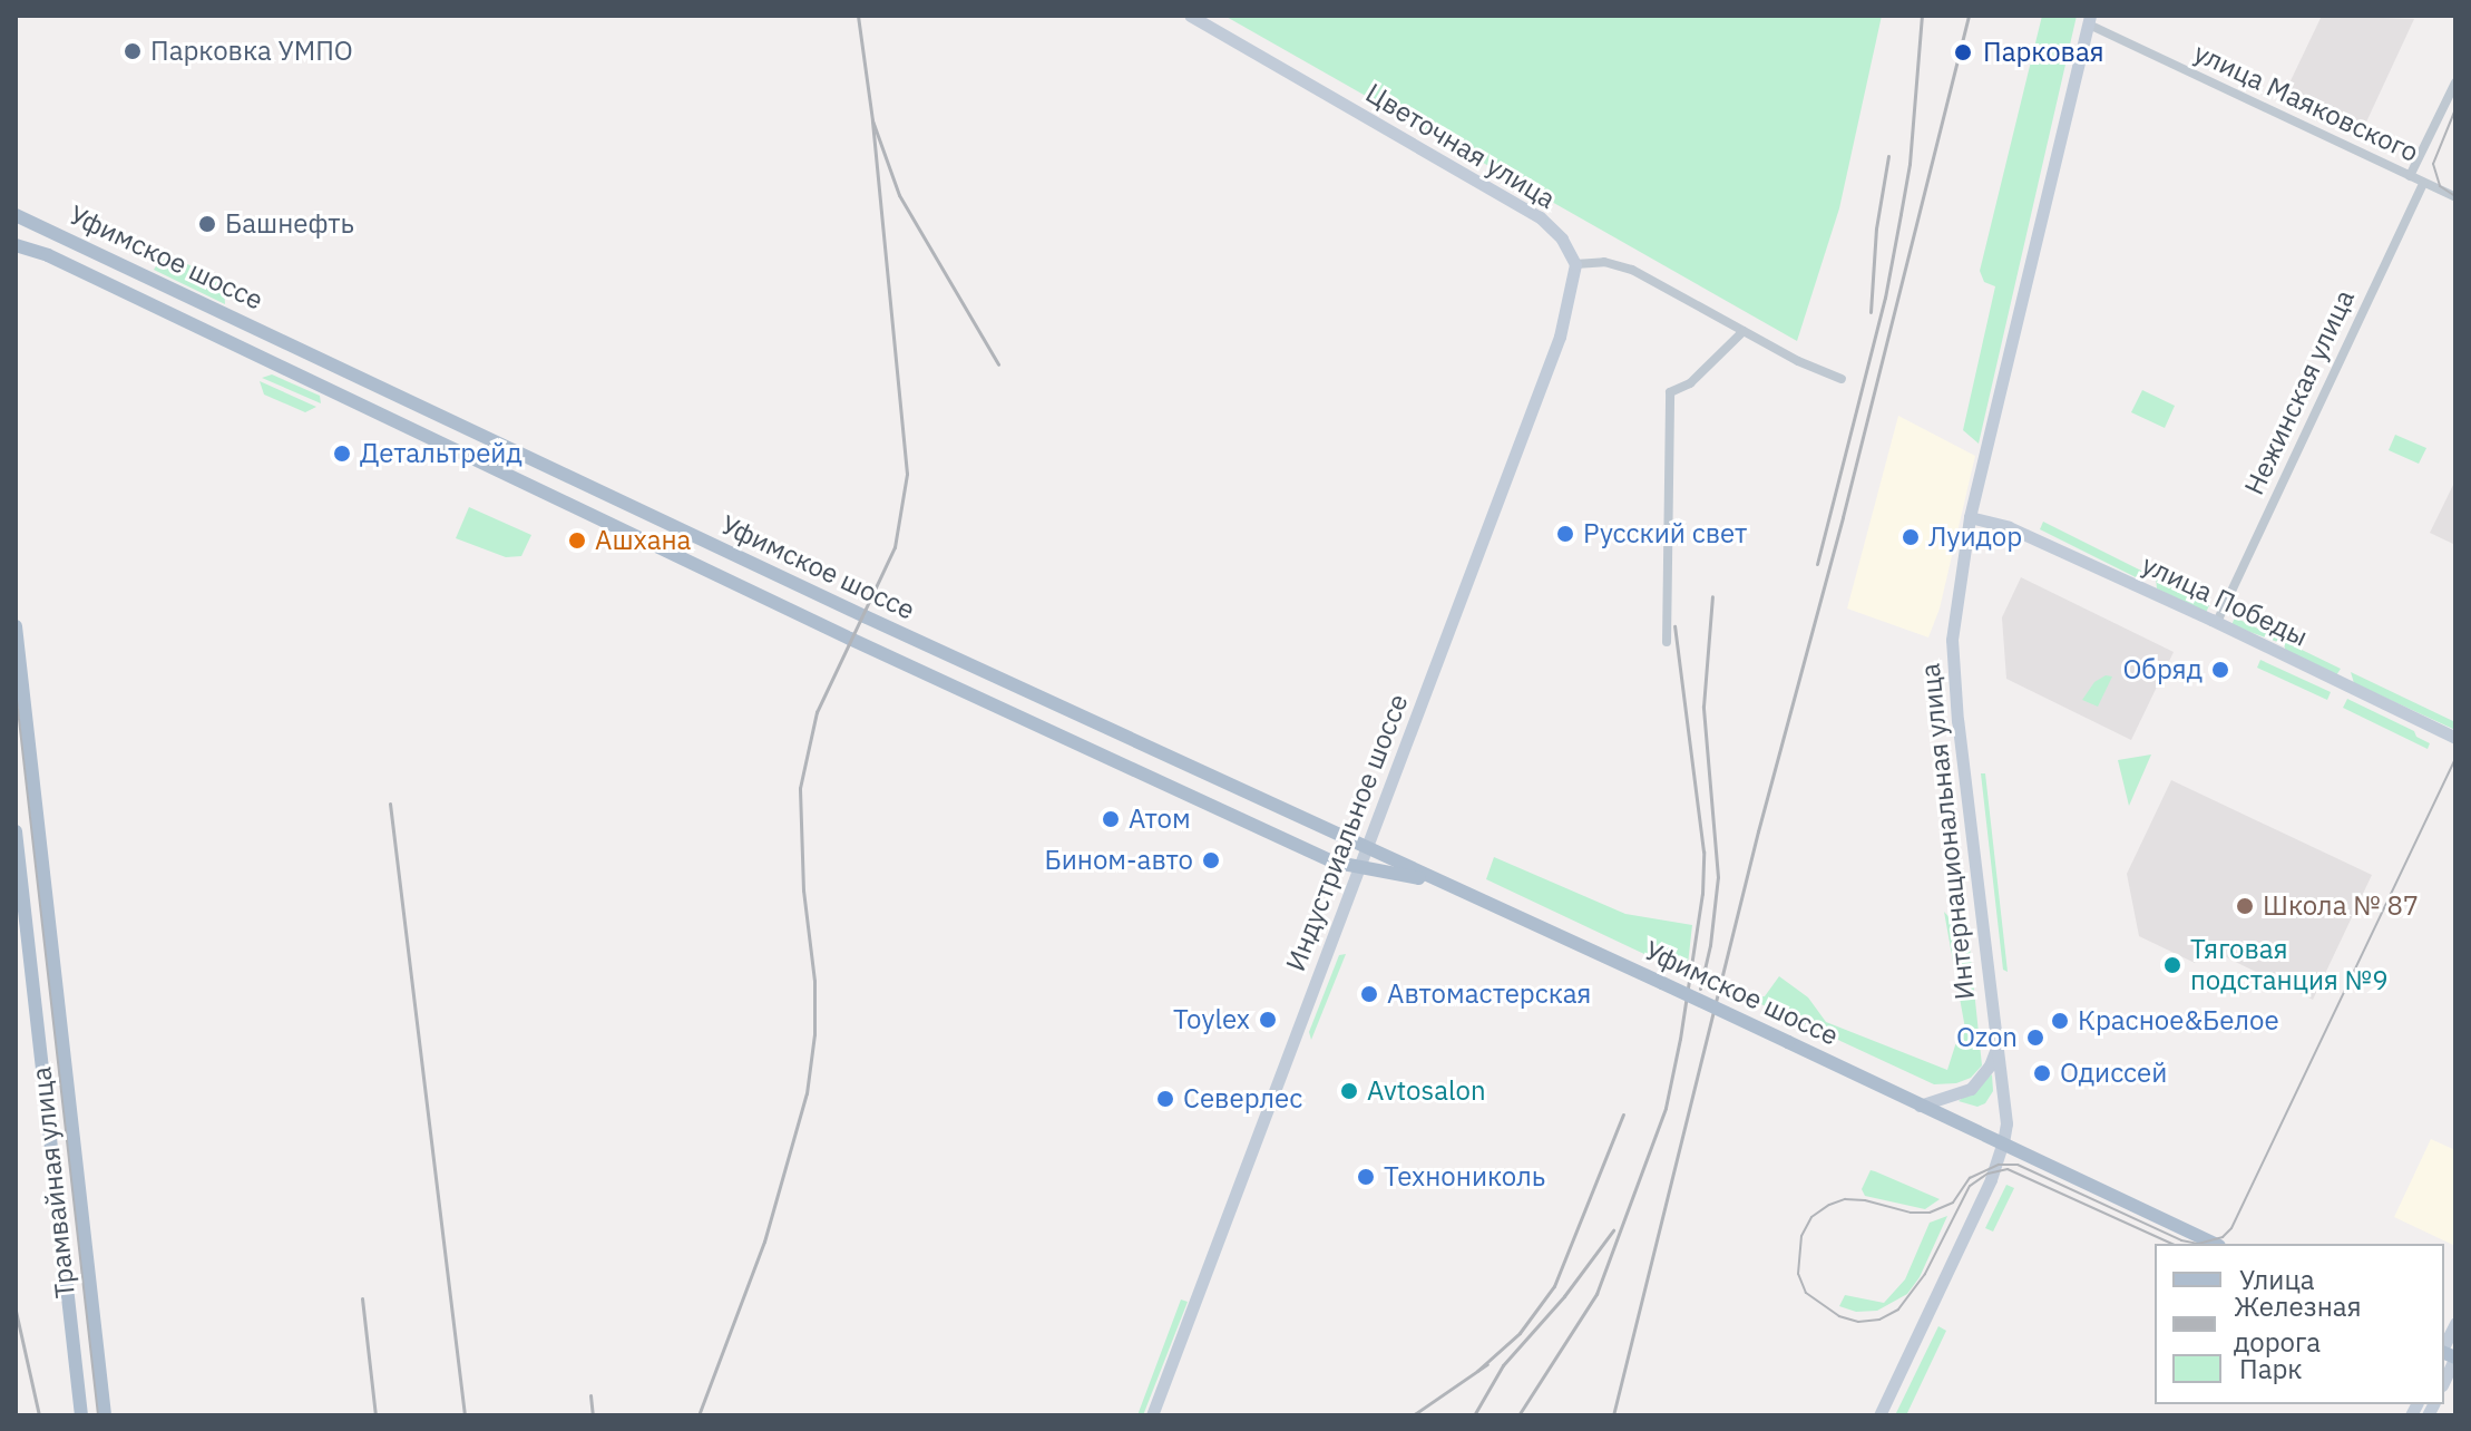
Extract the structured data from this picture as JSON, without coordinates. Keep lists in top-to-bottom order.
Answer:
{
  "streets": {
    "main road": ["Уфимское шоссе", "Трамвайная улица"],
    "street": [
      "улица Маяковского",
      "Цветочная улица",
      "Нежинская улица",
      "улица Победы",
      "Интернациональная улица",
      "Индустриальное шоссе"
    ]
  },
  "crossings": [
    ["улица Маяковского", "Нежинская улица"],
    ["улица Маяковского", "Интернациональная улица"],
    ["Цветочная улица", "Индустриальное шоссе"],
    ["Уфимское шоссе", "Интернациональная улица"],
    ["Уфимское шоссе", "Индустриальное шоссе"],
    ["Нежинская улица", "улица Победы"],
    ["улица Победы", "Интернациональная улица"]
  ],
  "places": [
    "Парковка УМПО",
    "Парковая",
    "Башнефть",
    "Детальтрейд",
    "Русский свет",
    "Луидор",
    "Ашхана",
    "Обряд",
    "Атом",
    "Бином-авто",
    "Школа № 87",
    "Тяговая подстанция №9",
    "Автомастерская",
    "Toylex",
    "Красное&Белое",
    "Ozon",
    "Одиссей",
    "Avtosalon",
    "Северлес",
    "Технониколь"
  ],
  "legend": ["Улица", "Железная дорога", "Парк"]
}
